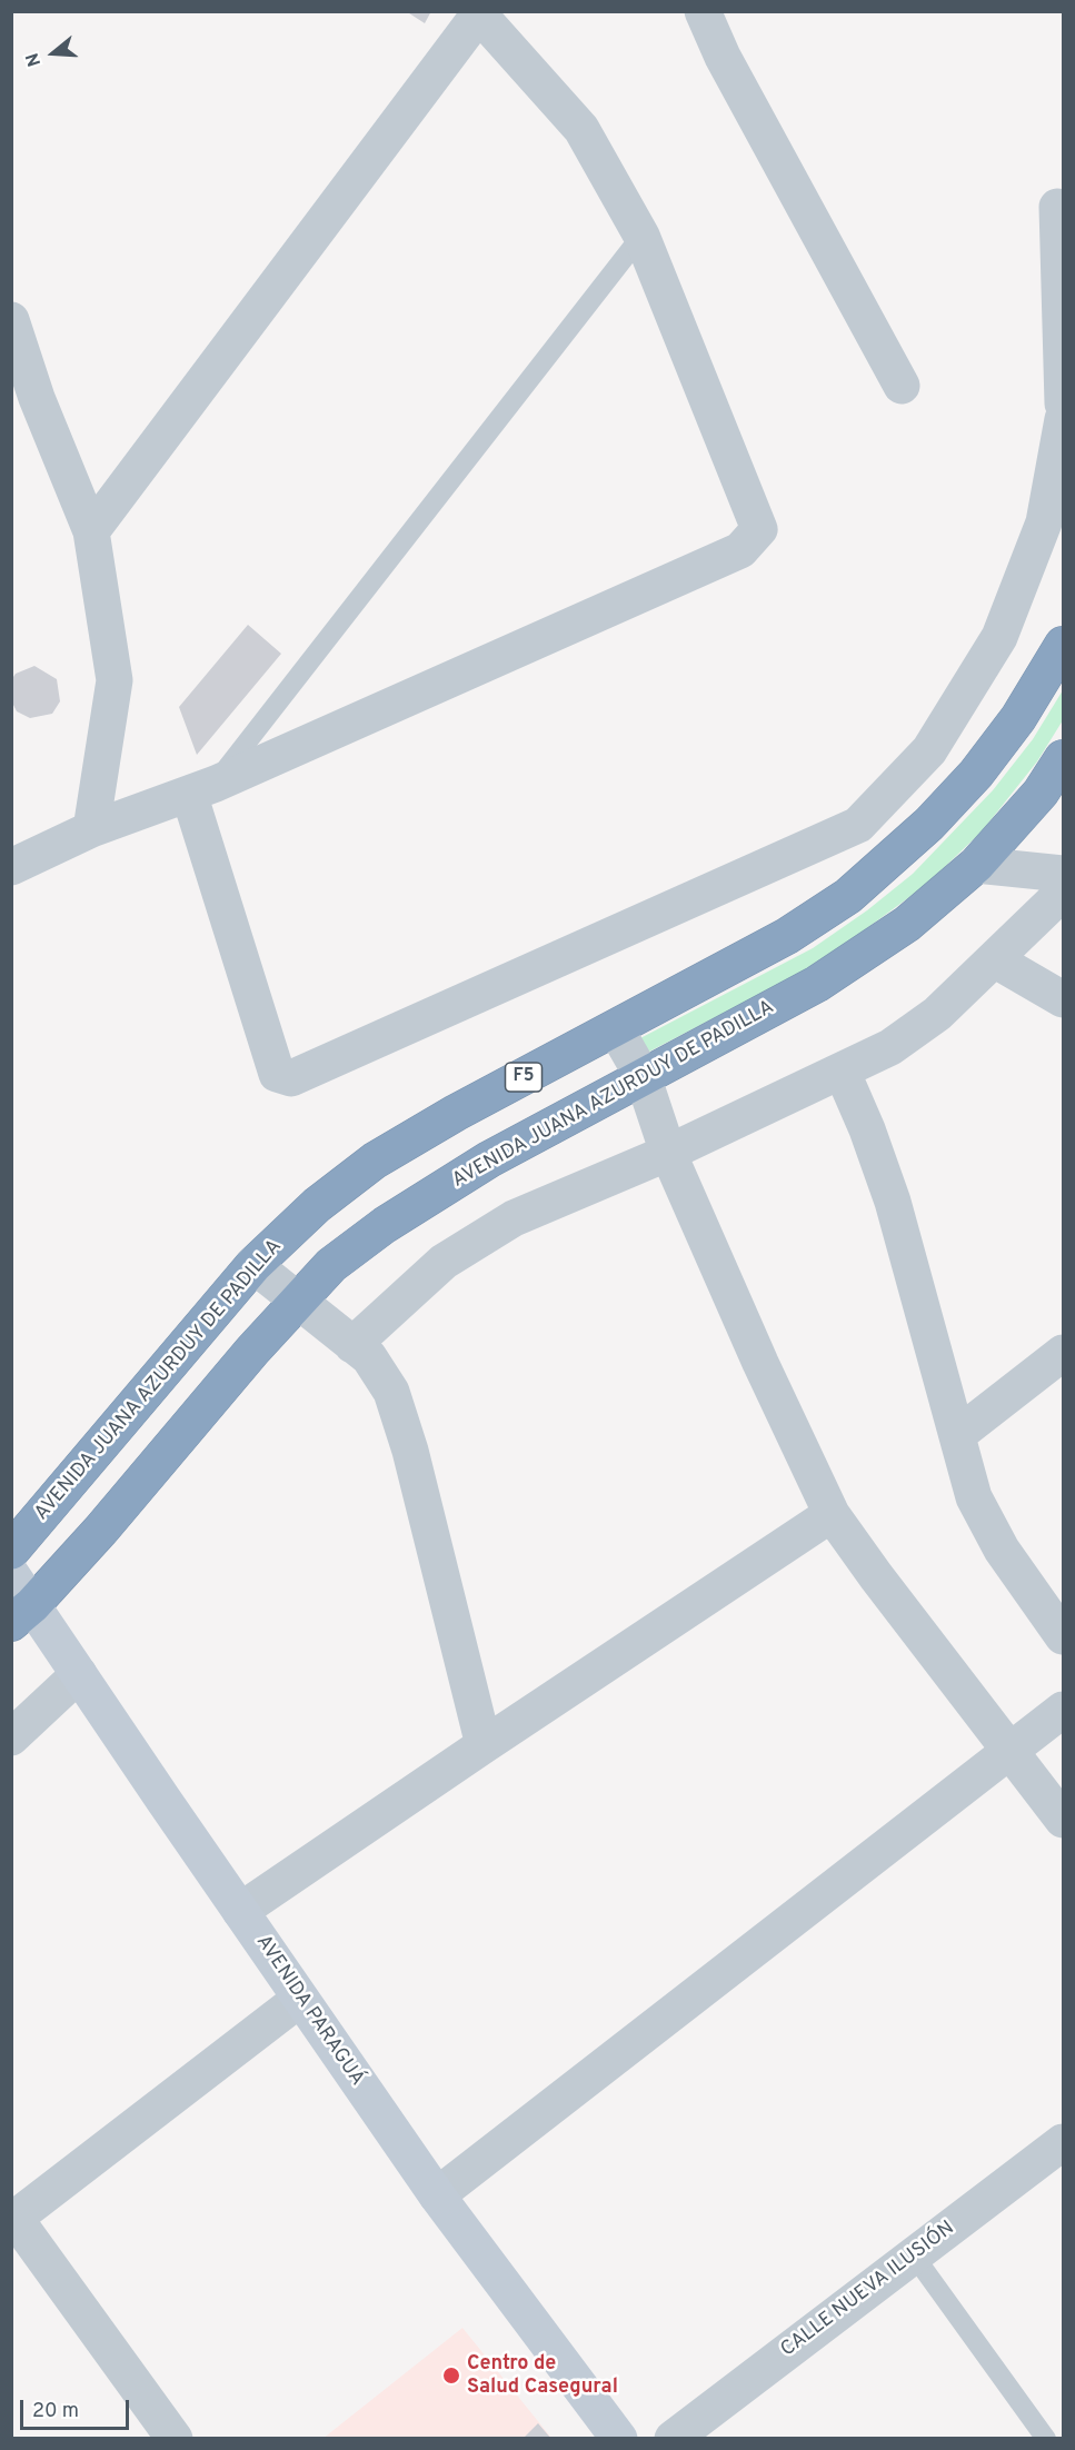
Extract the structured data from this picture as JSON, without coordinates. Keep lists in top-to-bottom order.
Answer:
{
  "streets": {
    "highway": ["F5", "AVENIDA JUANA AZURDUY DE PADILLA"],
    "street": ["AVENIDA PARAGUÁ", "CALLE NUEVA ILUSIÓN"]
  },
  "crossings": [
    ["AVENIDA JUANA AZURDUY DE PADILLA", "AVENIDA PARAGUÁ"]
  ],
  "places": ["Centro de Salud Casegural"],
  "scale_bar": "20 m",
  "north": "left"
}
